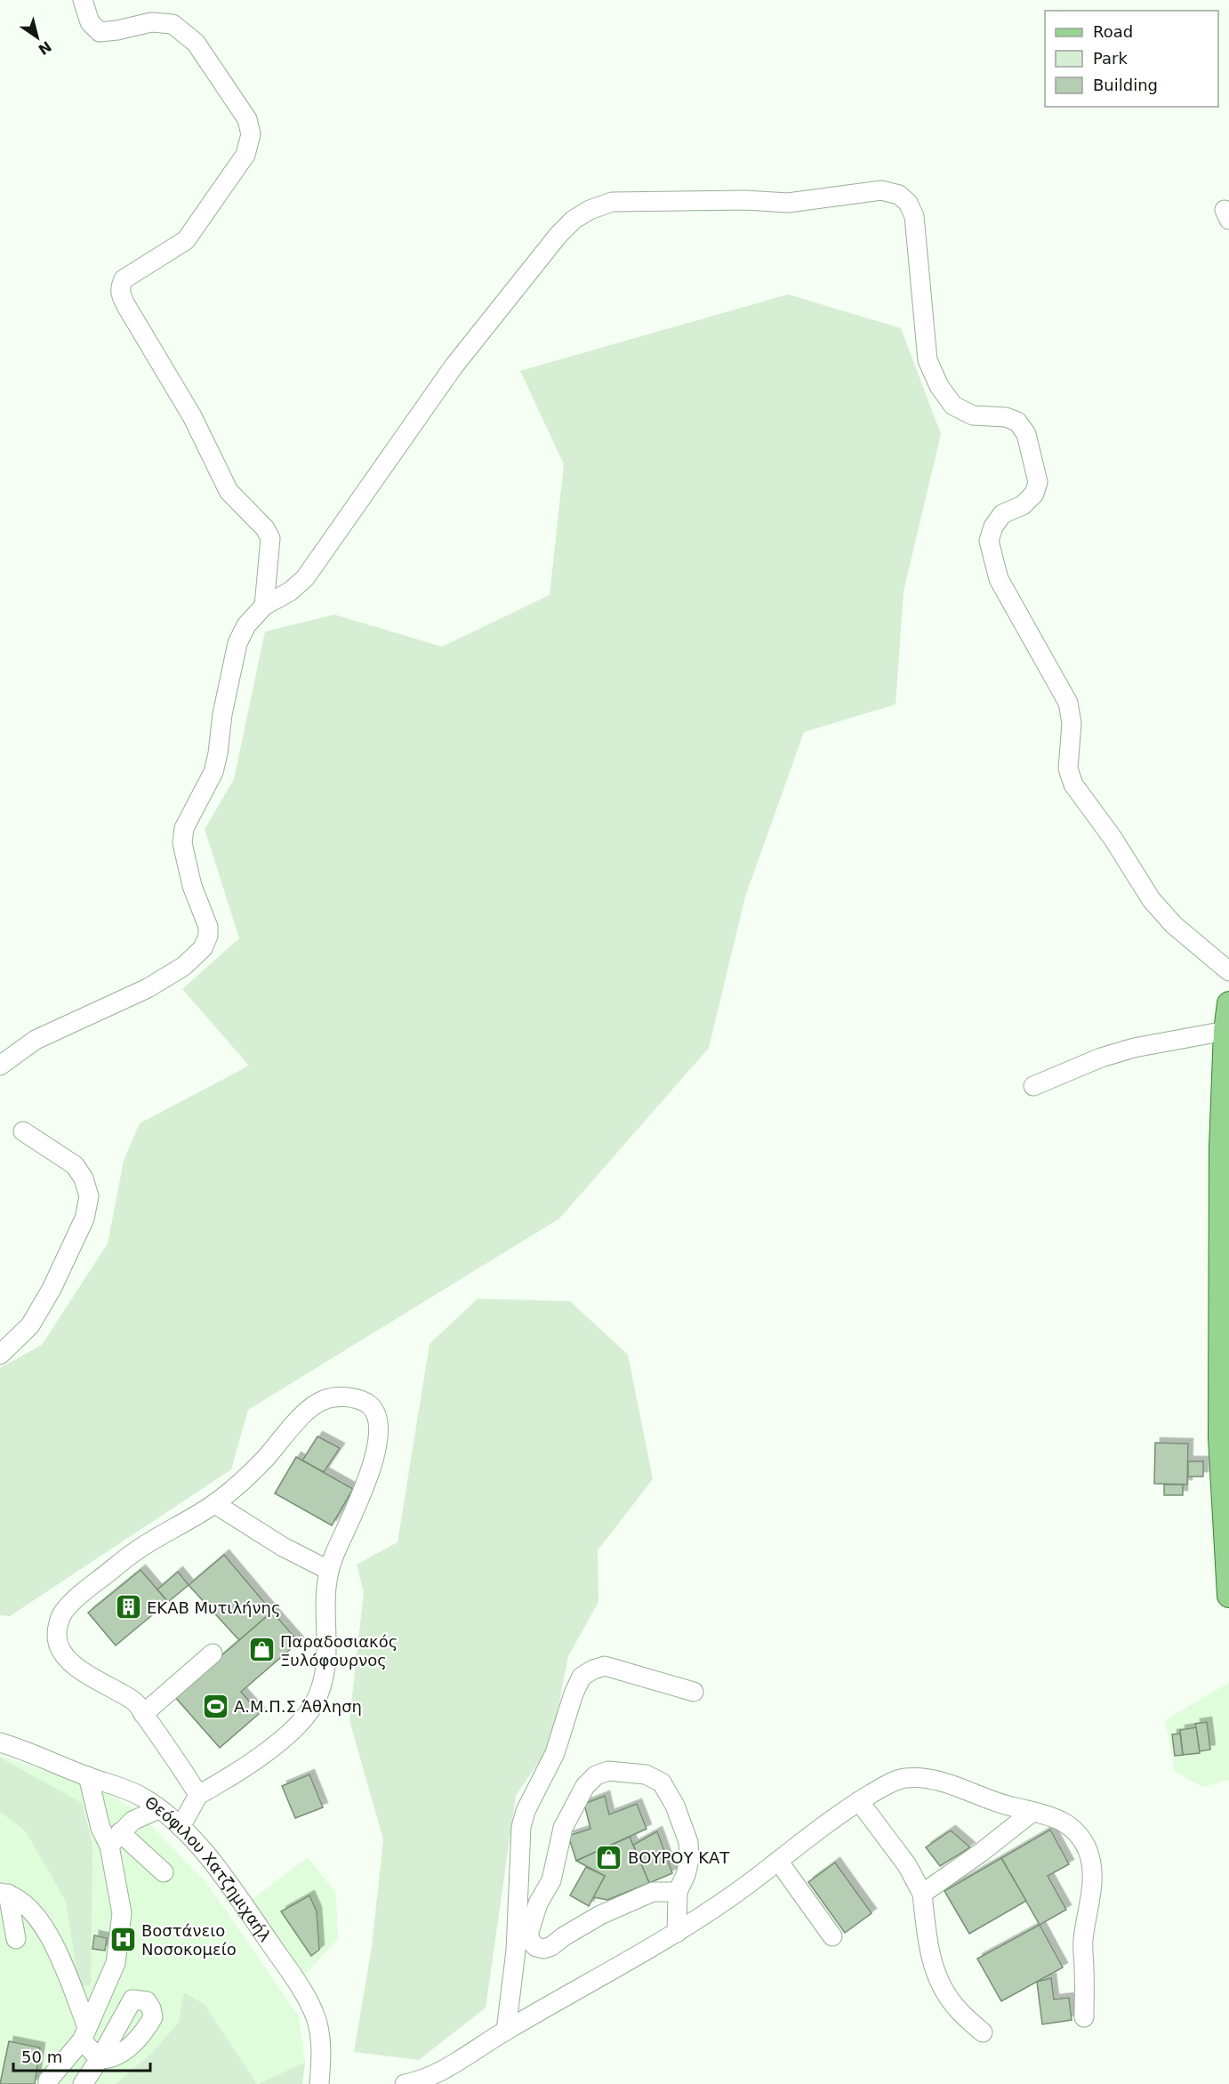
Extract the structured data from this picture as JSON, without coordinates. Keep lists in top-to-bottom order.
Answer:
{
  "streets": {
    "street": ["Θεόφιλου Χατζημιχαήλ"]
  },
  "places": {
    "building": ["ΕΚΑΒ Μυτιλήνης"],
    "shop": ["Παραδοσιακός Ξυλόφουρνος", "ΒΟΥΡΟΥ ΚΑΤ"],
    "sports": ["Α.Μ.Π.Σ Άθληση"],
    "hospital": ["Βοστάνειο Νοσοκομείο"]
  },
  "legend": ["Road", "Park", "Building"],
  "scale_bar": "50 m",
  "north": "bottom right"
}
